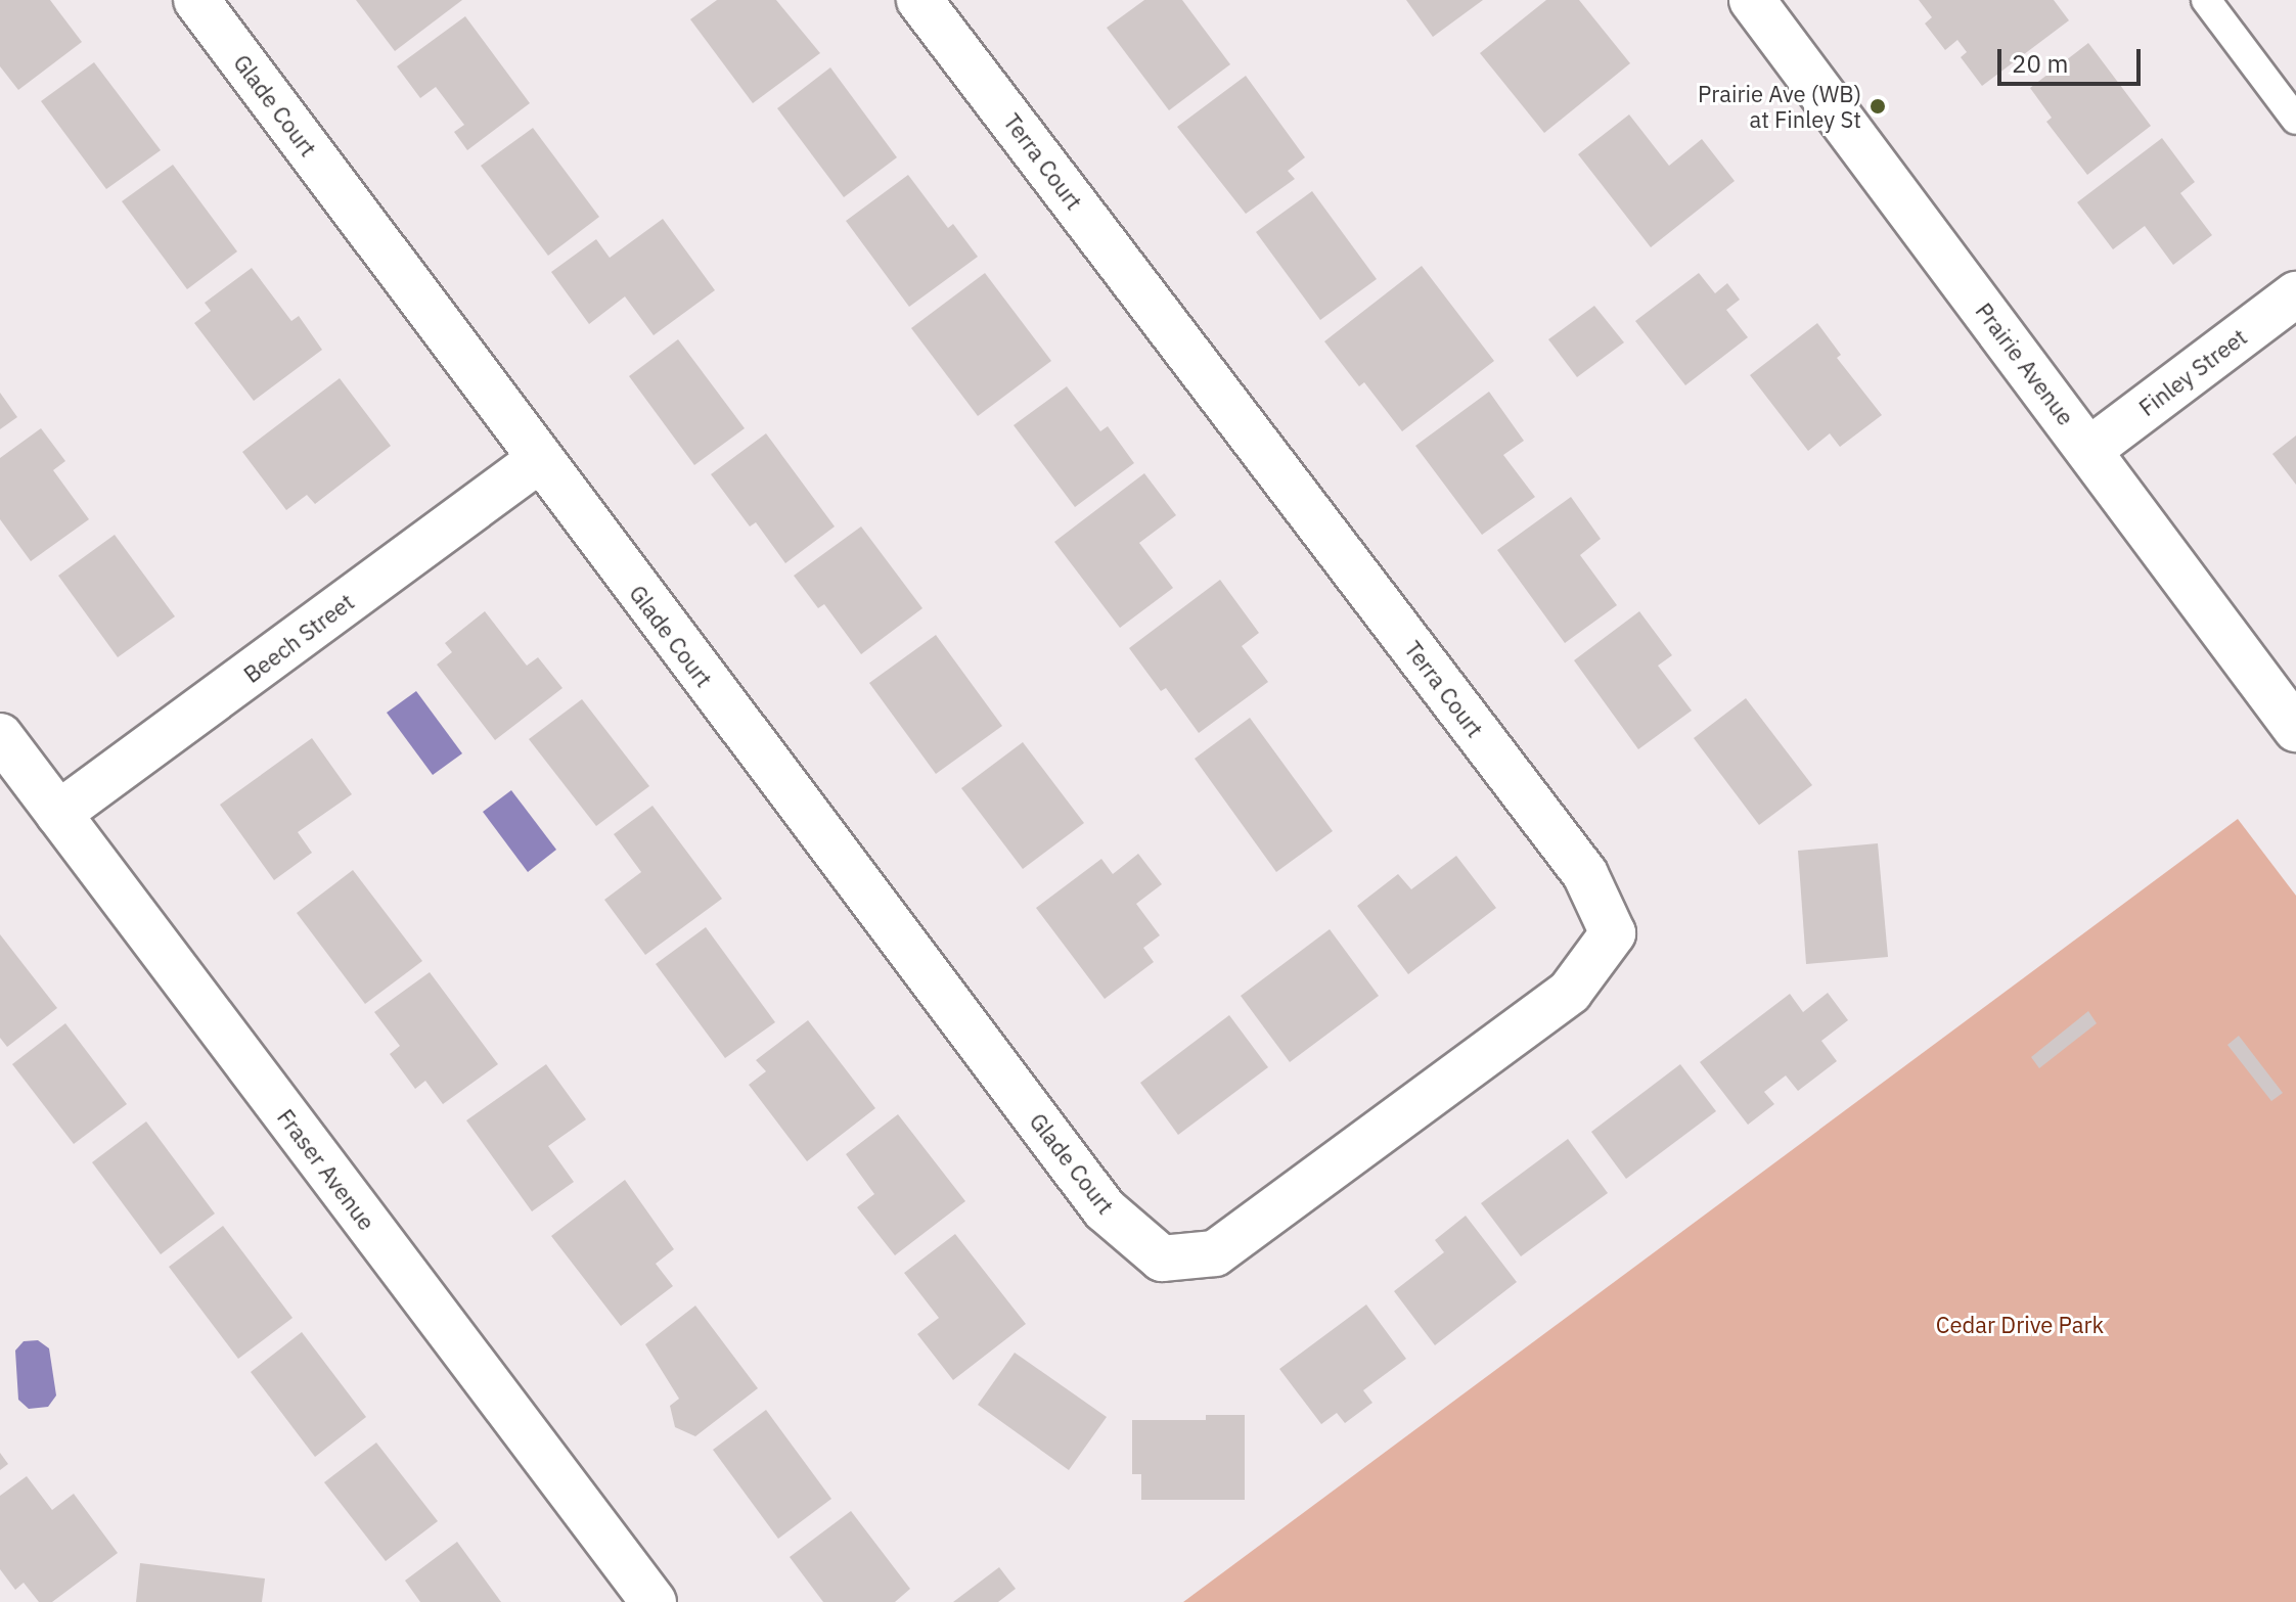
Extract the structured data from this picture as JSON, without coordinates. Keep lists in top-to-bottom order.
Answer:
{
  "streets": {
    "street": [
      "Glade Court",
      "Terra Court",
      "Prairie Avenue",
      "Finley Street",
      "Beech Street",
      "Fraser Avenue"
    ]
  },
  "crossings": [
    ["Glade Court", "Terra Court"],
    ["Glade Court", "Beech Street"],
    ["Prairie Avenue", "Finley Street"],
    ["Beech Street", "Fraser Avenue"]
  ],
  "parks": ["Cedar Drive Park"],
  "places": ["Prairie Ave (WB) at Finley St"],
  "scale_bar": "20 m"
}
